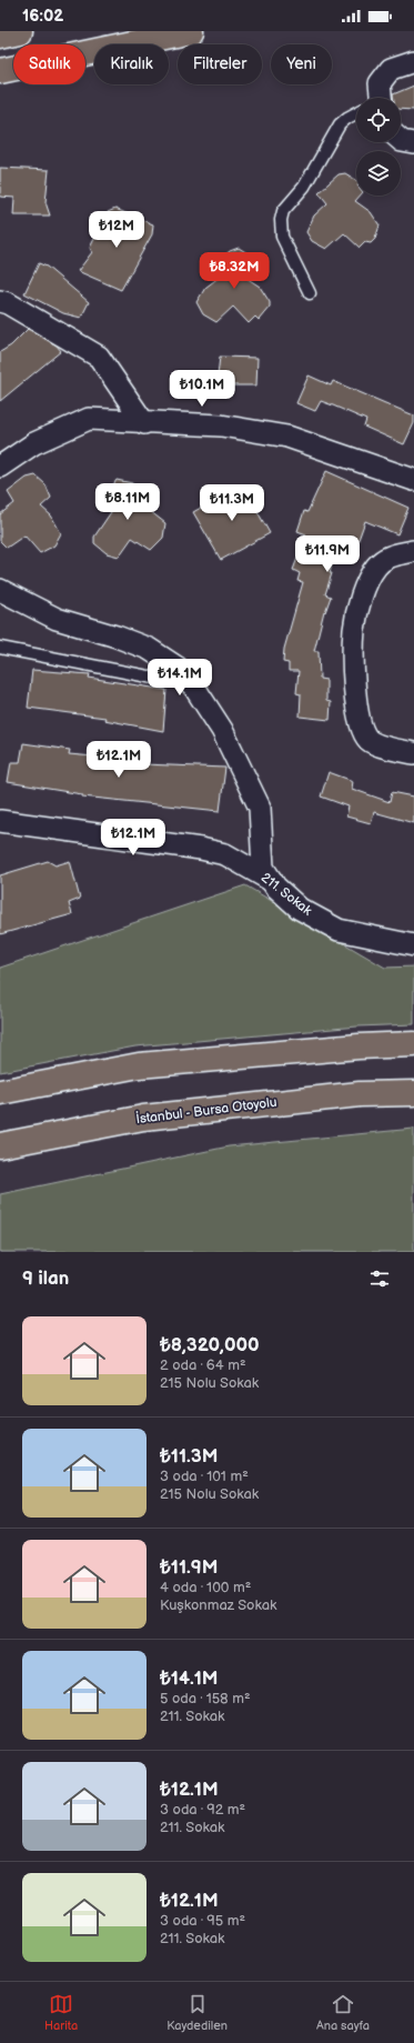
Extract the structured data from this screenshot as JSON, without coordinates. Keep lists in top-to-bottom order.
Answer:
{
  "streets": {
    "highway": ["İstanbul - Bursa Otoyolu"],
    "street": ["211. Sokak"]
  },
  "page": {
    "status": "16:02",
    "chip": [
      "Satılık",
      "Kiralık",
      "Filtreler",
      "Yeni"
    ],
    "price": [
      "₺12M",
      "₺8.32M",
      "₺10.1M",
      "₺8.11M",
      "₺11.3M",
      "₺11.9M",
      "₺14.1M",
      "₺12.1M",
      "₺12.1M"
    ],
    "heading": "9 ilan",
    "list": [
      {
        "name": "₺8,320,000",
        "note": "2 oda · 64 m² · 215 Nolu Sokak"
      },
      {
        "name": "₺11.3M",
        "note": "3 oda · 101 m² · 215 Nolu Sokak"
      },
      {
        "name": "₺11.9M",
        "note": "4 oda · 100 m² · Kuşkonmaz Sokak"
      },
      {
        "name": "₺14.1M",
        "note": "5 oda · 158 m² · 211. Sokak"
      },
      {
        "name": "₺12.1M",
        "note": "3 oda · 92 m² · 211. Sokak"
      },
      {
        "name": "₺12.1M",
        "note": "3 oda · 95 m² · 211. Sokak"
      }
    ],
    "tabs": ["Harita", "Kaydedilen", "Ana sayfa"]
  }
}
